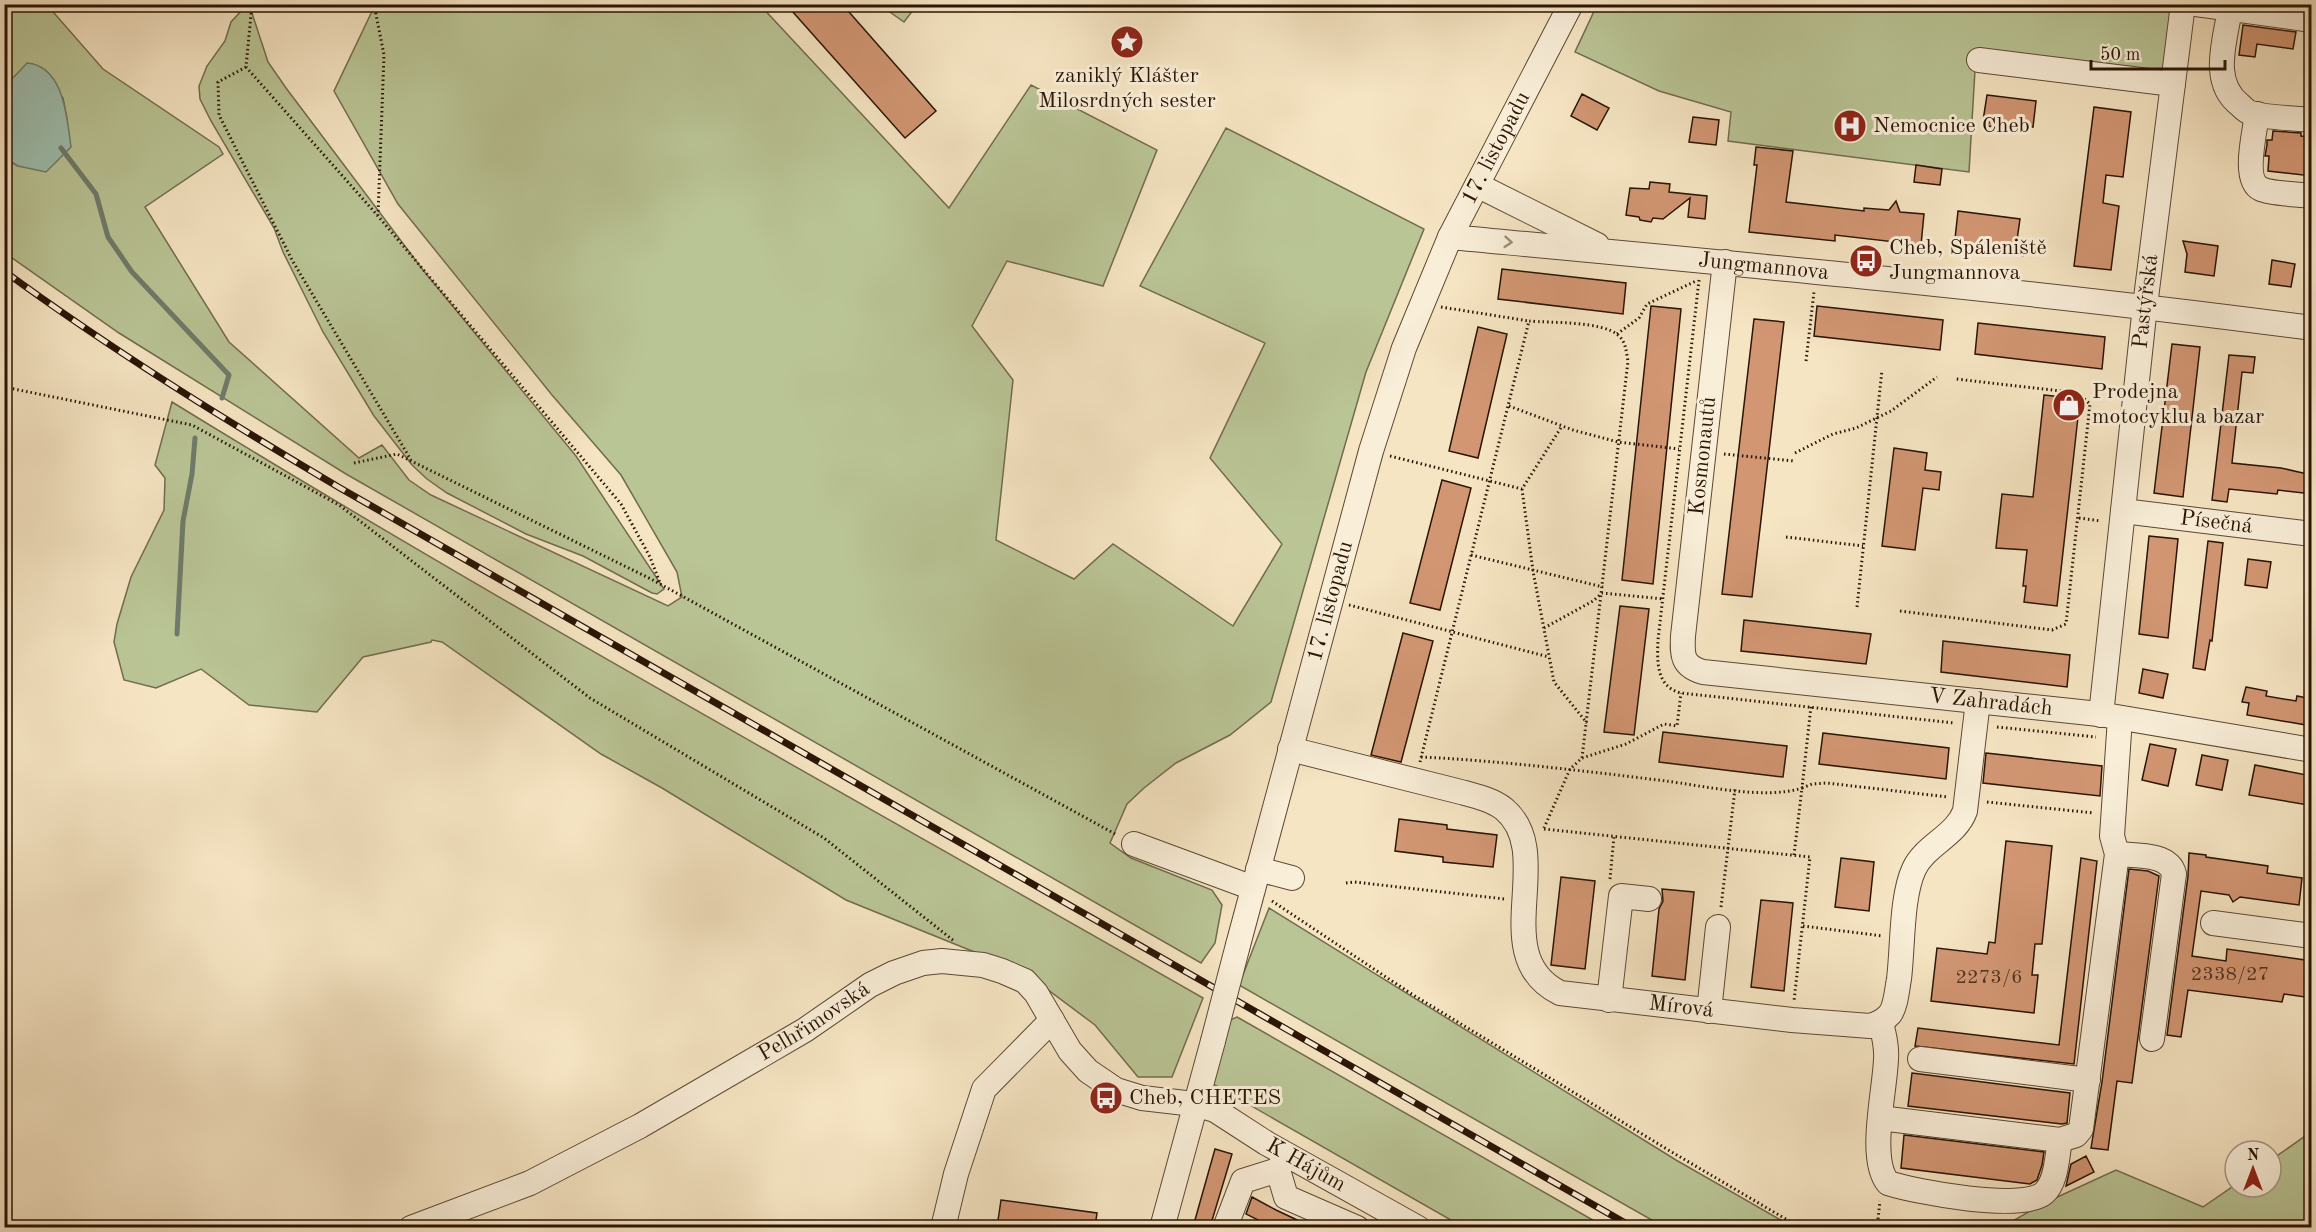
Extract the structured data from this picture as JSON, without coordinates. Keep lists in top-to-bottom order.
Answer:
{
  "streets": {
    "street": [
      "17. listopadu",
      "Jungmannova",
      "Pastýřská",
      "Kosmonautů",
      "Písečná",
      "V Zahradách",
      "Mírová",
      "Pelhřimovská",
      "K Hájům"
    ]
  },
  "crossings": [
    ["17. listopadu", "Jungmannova"],
    ["17. listopadu", "Mírová"],
    ["17. listopadu", "Pelhřimovská"],
    ["17. listopadu", "K Hájům"],
    ["Jungmannova", "Pastýřská"],
    ["Jungmannova", "Kosmonautů"],
    ["Pastýřská", "Písečná"],
    ["Pastýřská", "V Zahradách"],
    ["Kosmonautů", "V Zahradách"],
    ["Pelhřimovská", "K Hájům"]
  ],
  "places": {
    "place": ["zaniklý Klášter Milosrdných sester"],
    "hospital": ["Nemocnice Cheb"],
    "bus stop": ["Cheb, Spáleniště Jungmannova", "Cheb, CHETES"],
    "shop": ["Prodejna motocyklu a bazar"]
  },
  "house_numbers": ["2338/27", "2273/6"],
  "scale_bar": "50 m",
  "north": "top"
}
